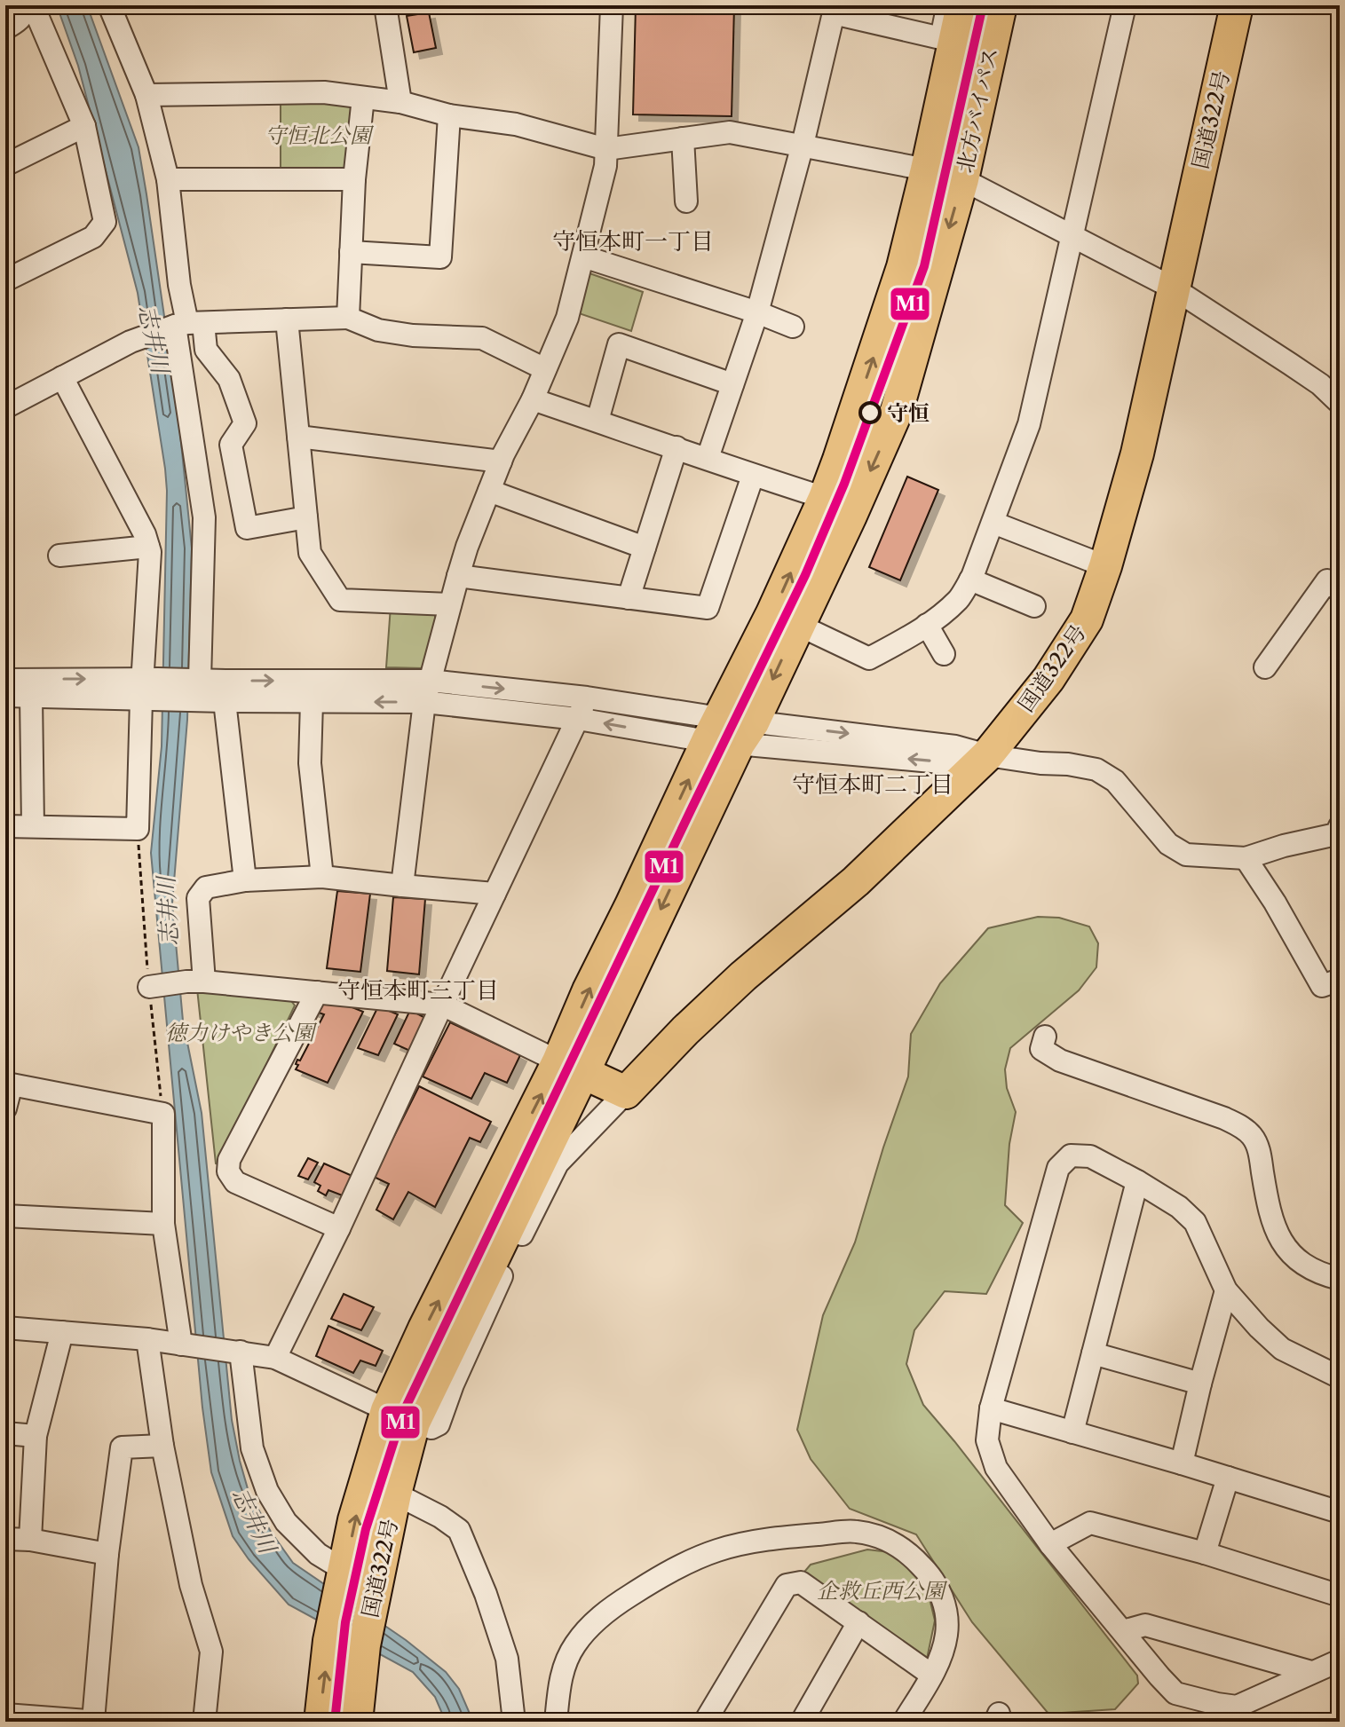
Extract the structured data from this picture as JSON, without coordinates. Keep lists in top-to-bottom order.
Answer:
{
  "streets": {
    "highway": ["北方バイパス", "国道322号"]
  },
  "crossings": [
    ["北方バイパス", "国道322号"]
  ],
  "districts": ["守恒本町一丁目", "守恒本町二丁目", "守恒本町三丁目"],
  "water": ["志井川"],
  "parks": ["守恒北公園", "徳力けやき公園", "企救丘西公園"],
  "places": ["守恒"],
  "lines": ["transit line M1"]
}
